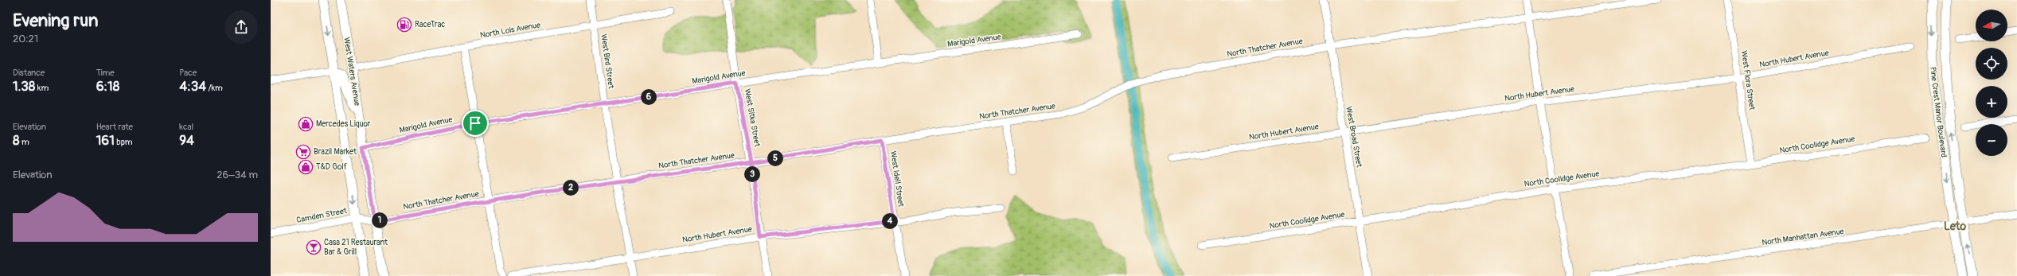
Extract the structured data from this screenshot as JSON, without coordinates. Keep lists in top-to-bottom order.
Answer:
{
  "streets": {
    "main road": ["West Waters Avenue", "Pine Crest Manor Boulevard"],
    "street": [
      "North Lois Avenue",
      "Marigold Avenue",
      "North Thatcher Avenue",
      "North Hubert Avenue",
      "West Bird Street",
      "West Flora Street",
      "West Sitka Street",
      "West Broad Street",
      "North Coolidge Avenue",
      "West Idell Street",
      "Camden Street",
      "North Manhattan Avenue"
    ]
  },
  "crossings": [
    ["North Lois Avenue", "West Bird Street"],
    ["North Lois Avenue", "West Waters Avenue"],
    ["Marigold Avenue", "West Bird Street"],
    ["Marigold Avenue", "West Waters Avenue"],
    ["Marigold Avenue", "West Sitka Street"],
    ["North Thatcher Avenue", "West Bird Street"],
    ["North Thatcher Avenue", "West Waters Avenue"],
    ["North Thatcher Avenue", "West Sitka Street"],
    ["North Thatcher Avenue", "West Broad Street"],
    ["North Thatcher Avenue", "West Idell Street"],
    ["North Thatcher Avenue", "Camden Street"],
    ["North Hubert Avenue", "West Bird Street"],
    ["North Hubert Avenue", "West Flora Street"],
    ["North Hubert Avenue", "West Sitka Street"],
    ["North Hubert Avenue", "West Broad Street"],
    ["North Hubert Avenue", "West Idell Street"],
    ["West Waters Avenue", "Camden Street"],
    ["West Flora Street", "North Coolidge Avenue"],
    ["Pine Crest Manor Boulevard", "North Manhattan Avenue"],
    ["West Broad Street", "North Coolidge Avenue"]
  ],
  "districts": ["Leto"],
  "places": {
    "fuel station": ["RaceTrac"],
    "shop": ["Mercedes Liquor", "T&D Golf"],
    "supermarket": ["Brazil Market"],
    "bar": ["Casa 21 Restaurant Bar & Grill"]
  },
  "north": "left",
  "page": {
    "heading": ["Evening run", "20:21"],
    "map_buttons": ["+", "−"],
    "stats": [
      ["Distance", "1.38 km"],
      ["Time", "6:18"],
      ["Pace", "4:34 /km"],
      ["Elevation", "8 m"],
      ["Heart rate", "161 bpm"],
      ["kcal", "94"]
    ],
    "pins": [
      "6",
      "5",
      "3",
      "2",
      "1",
      "4"
    ],
    "chart": ["Elevation", "26–34 m"]
  }
}
